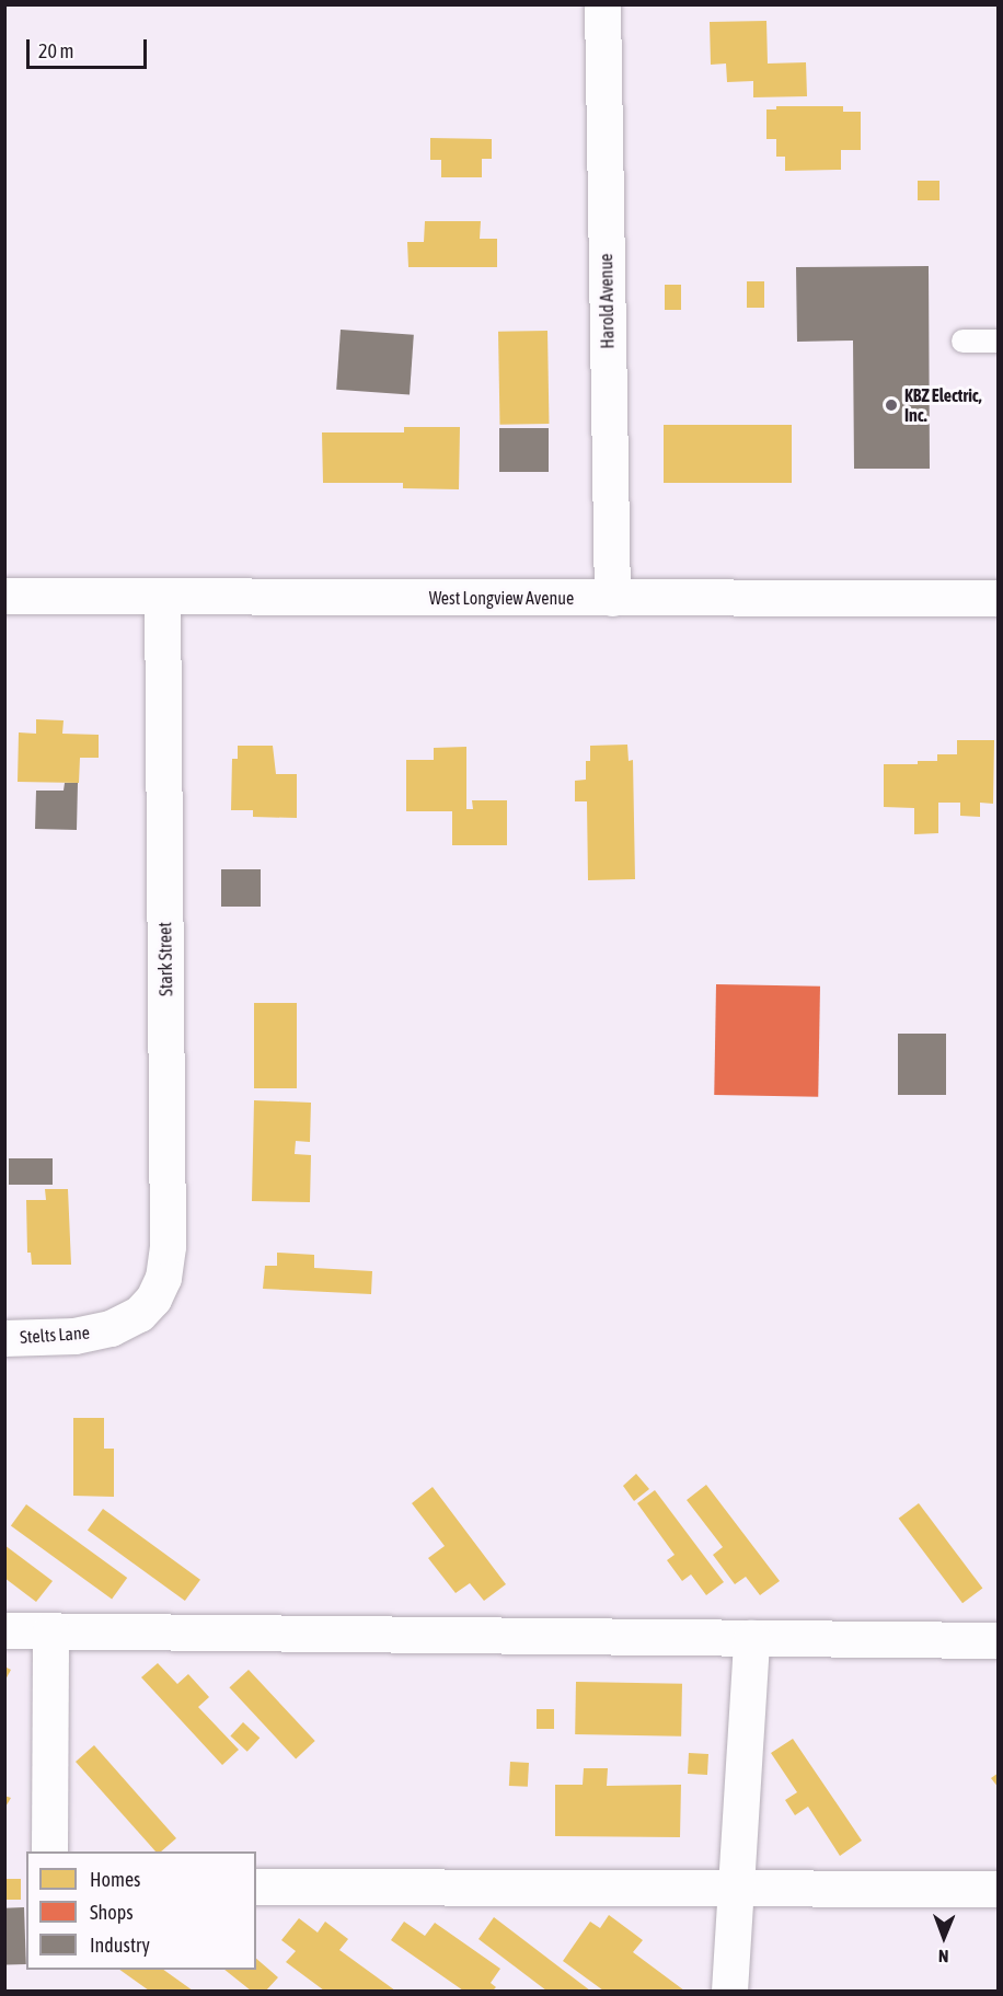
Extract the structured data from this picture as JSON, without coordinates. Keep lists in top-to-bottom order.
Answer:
{
  "streets": {
    "street": [
      "Harold Avenue",
      "West Longview Avenue",
      "Stark Street",
      "Stelts Lane"
    ]
  },
  "crossings": [
    ["Harold Avenue", "West Longview Avenue"],
    ["West Longview Avenue", "Stark Street"],
    ["Stark Street", "Stelts Lane"]
  ],
  "places": ["KBZ Electric, Inc."],
  "legend": ["Homes", "Shops", "Industry"],
  "scale_bar": "20 m",
  "north": "bottom"
}
